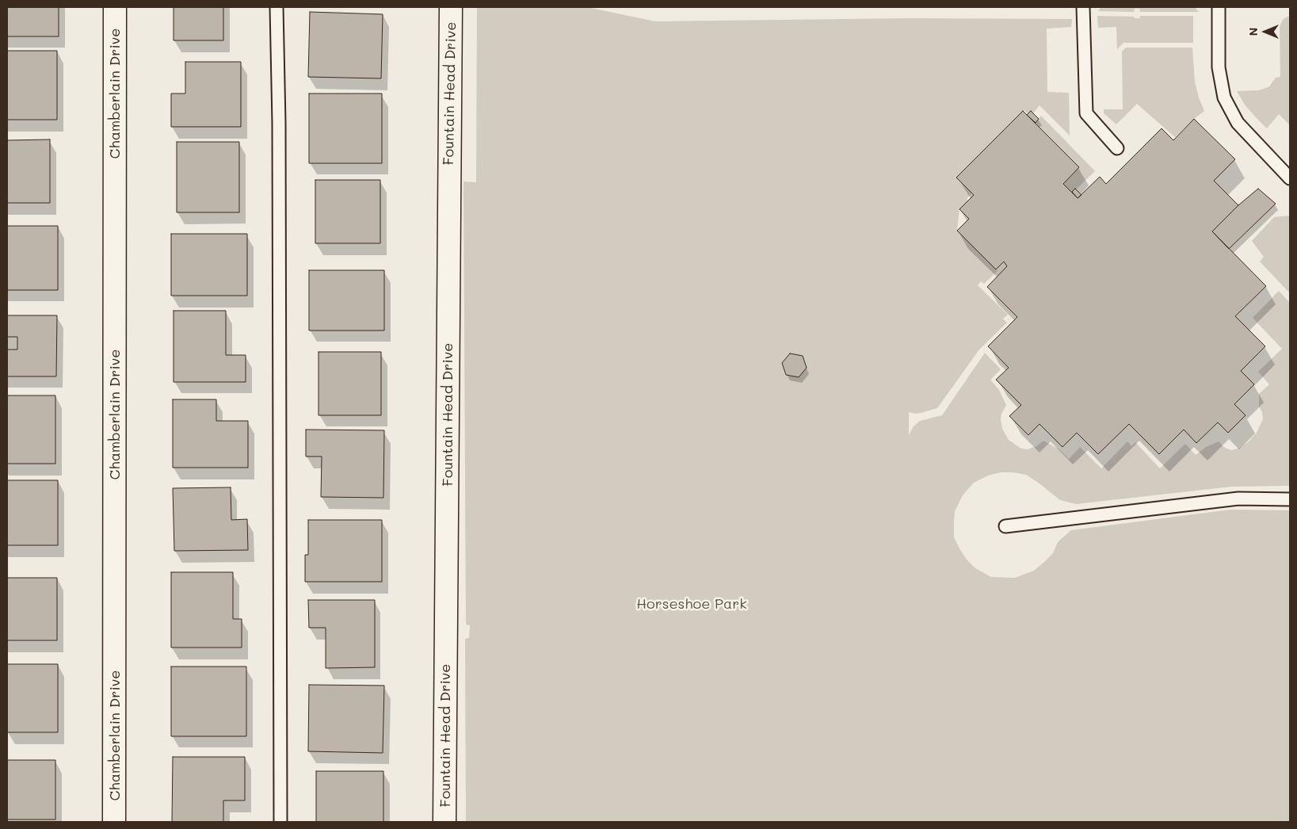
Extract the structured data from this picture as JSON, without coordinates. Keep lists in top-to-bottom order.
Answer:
{
  "streets": {
    "street": ["Chamberlain Drive", "Fountain Head Drive"]
  },
  "parks": ["Horseshoe Park"],
  "north": "left"
}
